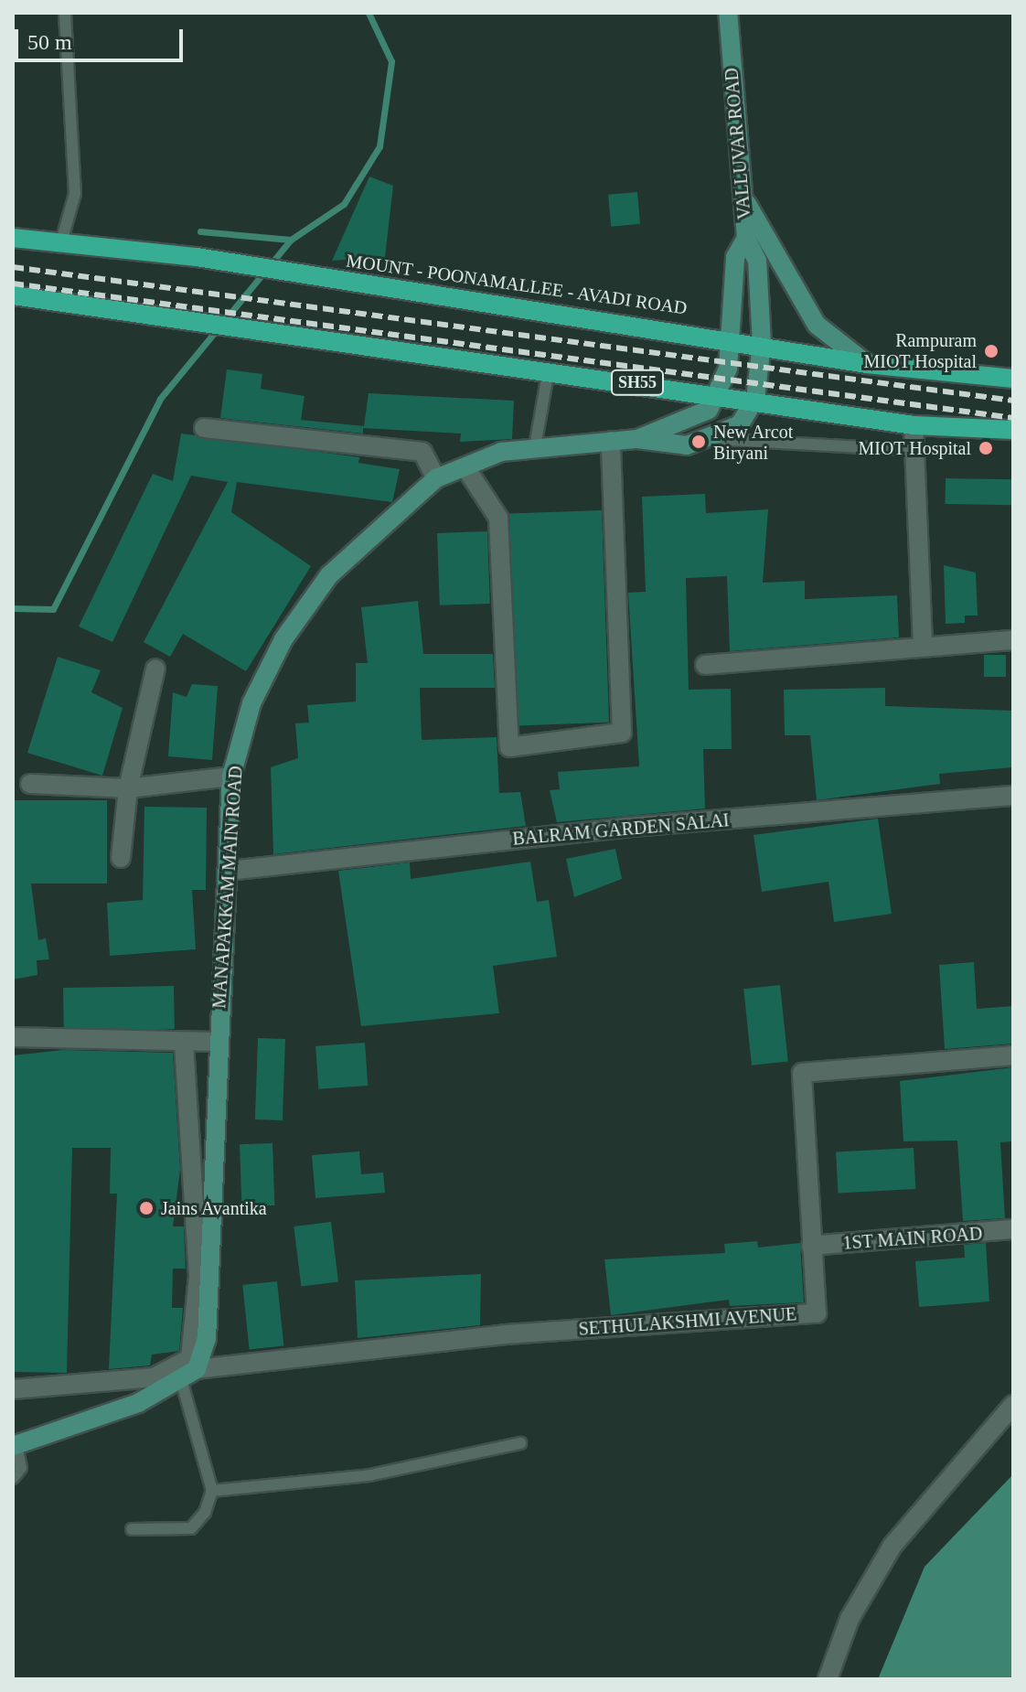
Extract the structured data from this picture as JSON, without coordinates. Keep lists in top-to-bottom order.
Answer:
{
  "streets": {
    "main road": [
      "VALLUVAR ROAD",
      "MOUNT - POONAMALLEE - AVADI ROAD",
      "SH55",
      "MANAPAKKAM MAIN ROAD"
    ],
    "street": ["BALRAM GARDEN SALAI", "1ST MAIN ROAD", "SETHULAKSHMI AVENUE"]
  },
  "crossings": [
    ["VALLUVAR ROAD", "MOUNT - POONAMALLEE - AVADI ROAD"],
    ["VALLUVAR ROAD", "SH55"],
    ["VALLUVAR ROAD", "MANAPAKKAM MAIN ROAD"],
    ["MOUNT - POONAMALLEE - AVADI ROAD", "MANAPAKKAM MAIN ROAD"],
    ["SH55", "MANAPAKKAM MAIN ROAD"],
    ["BALRAM GARDEN SALAI", "MANAPAKKAM MAIN ROAD"],
    ["MANAPAKKAM MAIN ROAD", "SETHULAKSHMI AVENUE"],
    ["1ST MAIN ROAD", "SETHULAKSHMI AVENUE"]
  ],
  "places": [
    "Rampuram MIOT Hospital",
    "New Arcot Biryani",
    "MIOT Hospital",
    "Jains Avantika"
  ],
  "scale_bar": "50 m"
}
